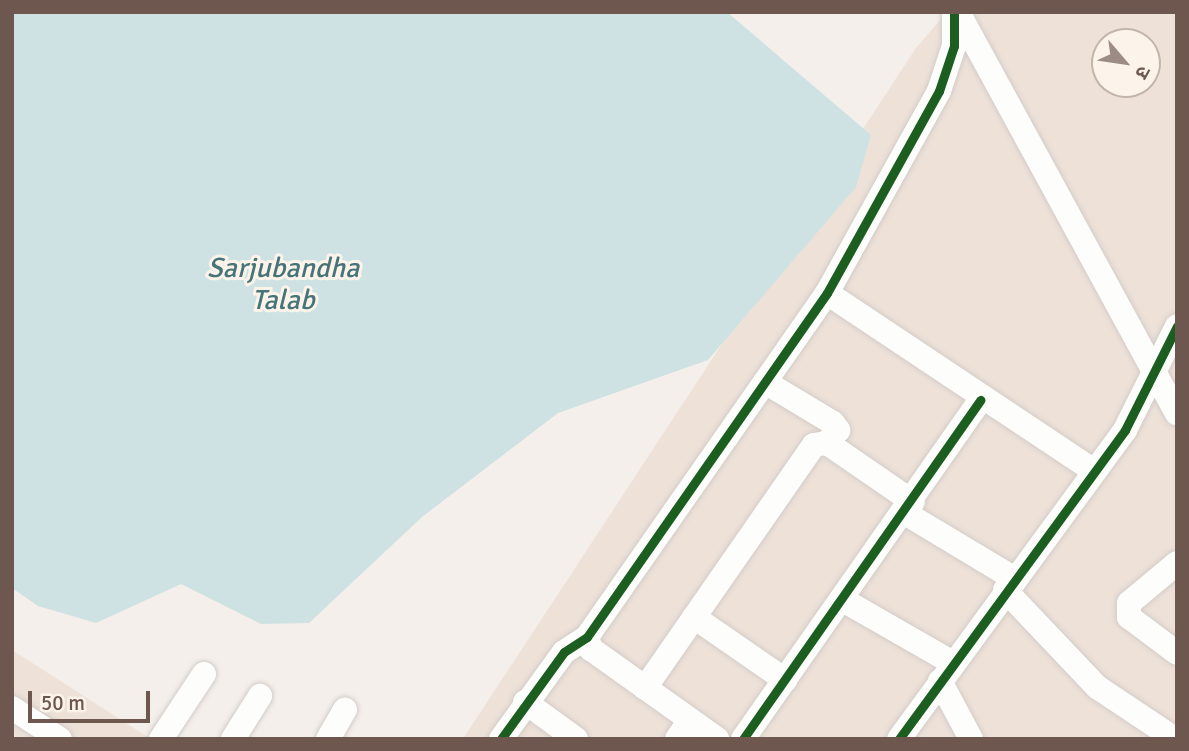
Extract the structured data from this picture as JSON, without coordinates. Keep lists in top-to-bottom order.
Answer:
{
  "water": ["Sarjubandha Talab"],
  "scale_bar": "50 m",
  "north": "bottom right"
}
